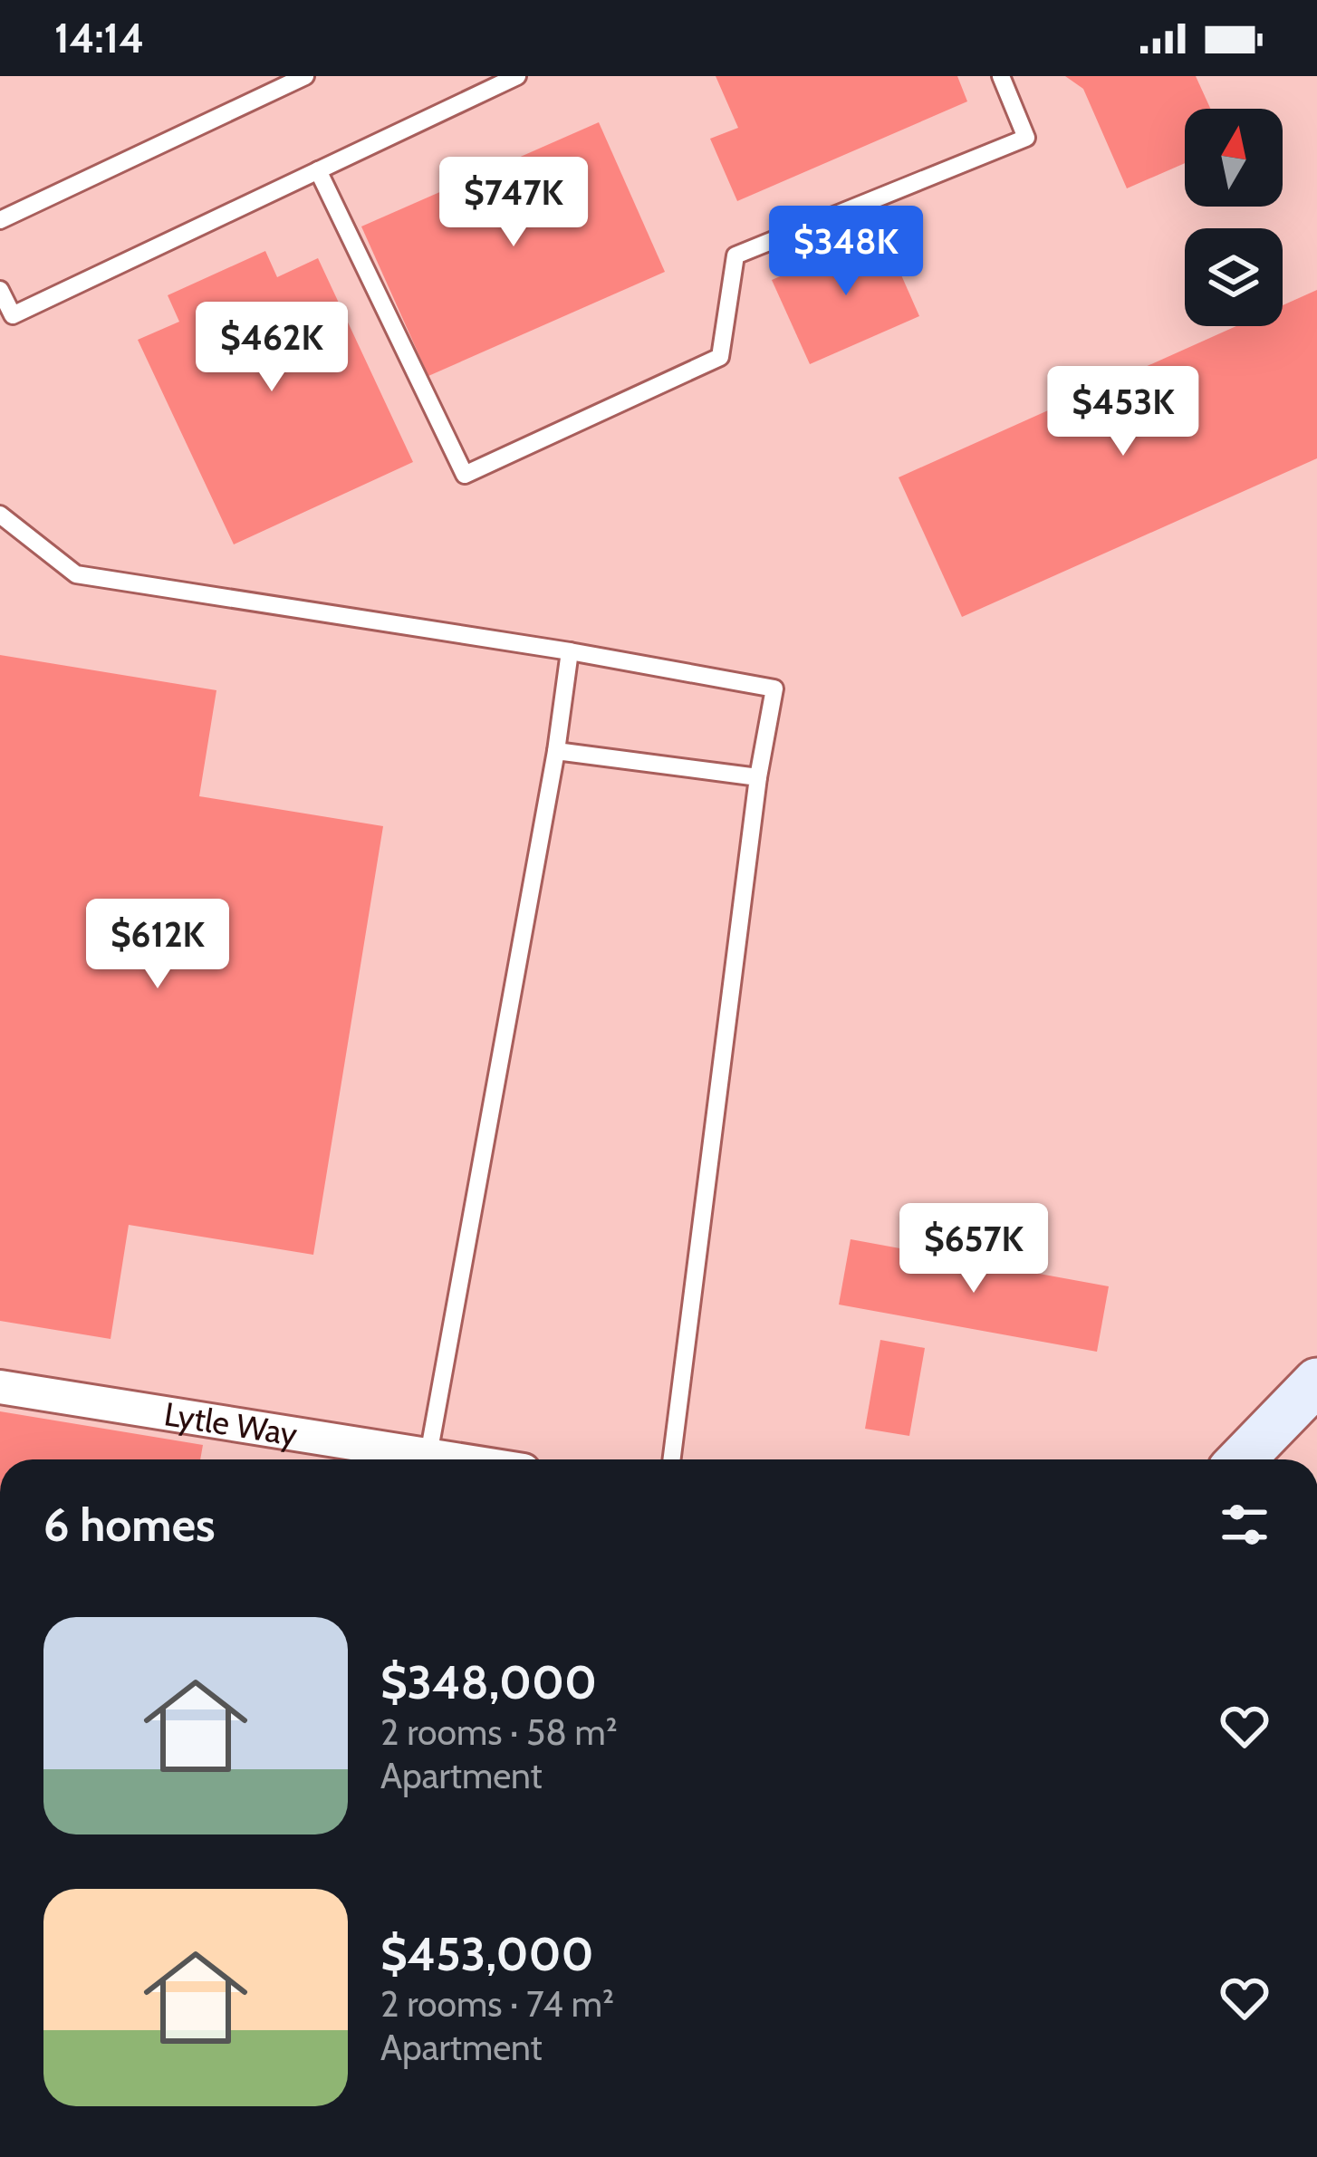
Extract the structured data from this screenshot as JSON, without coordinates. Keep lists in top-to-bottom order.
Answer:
{
  "streets": {
    "street": ["Lytle Way"]
  },
  "north": "top",
  "page": {
    "status": "14:14",
    "price": [
      "$747K",
      "$348K",
      "$462K",
      "$453K",
      "$612K",
      "$657K"
    ],
    "heading": "6 homes",
    "list": [
      {
        "name": "$348,000",
        "note": "2 rooms · 58 m² · Apartment"
      },
      {
        "name": "$453,000",
        "note": "2 rooms · 74 m² · Apartment"
      }
    ]
  }
}
